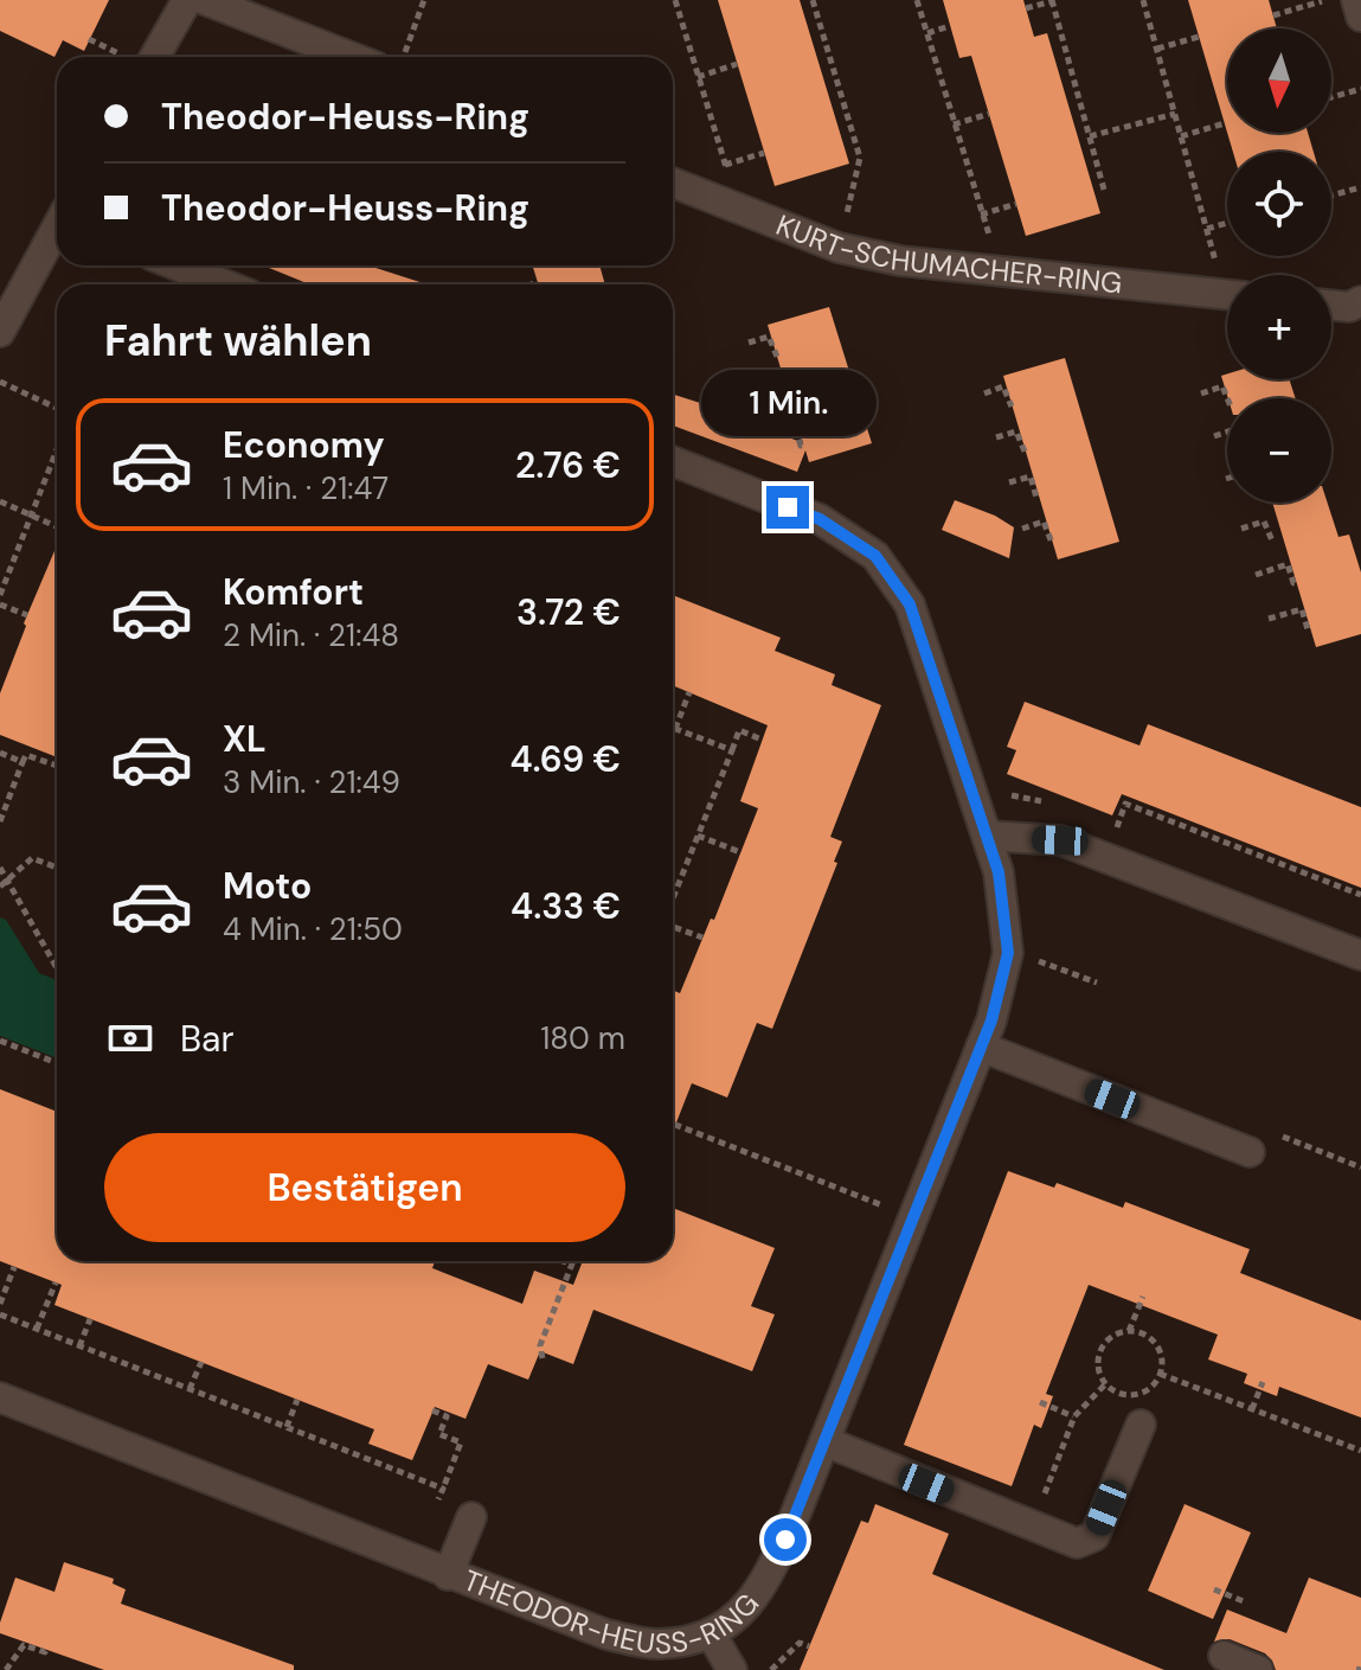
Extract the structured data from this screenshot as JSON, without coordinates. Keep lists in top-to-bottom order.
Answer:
{
  "streets": {
    "street": ["KURT-SCHUMACHER-RING", "THEODOR-HEUSS-RING"]
  },
  "north": "bottom",
  "page": {
    "map_buttons": ["+", "−"],
    "banner": ["Theodor-Heuss-Ring", "Theodor-Heuss-Ring"],
    "heading": "Fahrt wählen",
    "bubble": "1 Min.",
    "list": [
      {
        "name": "Economy",
        "note": "1 Min. · 21:47",
        "value": "2.76 €"
      },
      {
        "name": "Komfort",
        "note": "2 Min. · 21:48",
        "value": "3.72 €"
      },
      {
        "name": "XL",
        "note": "3 Min. · 21:49",
        "value": "4.69 €"
      },
      {
        "name": "Moto",
        "note": "4 Min. · 21:50",
        "value": "4.33 €"
      }
    ],
    "pay": ["Bar", "180 m"],
    "buttons": "Bestätigen"
  }
}
